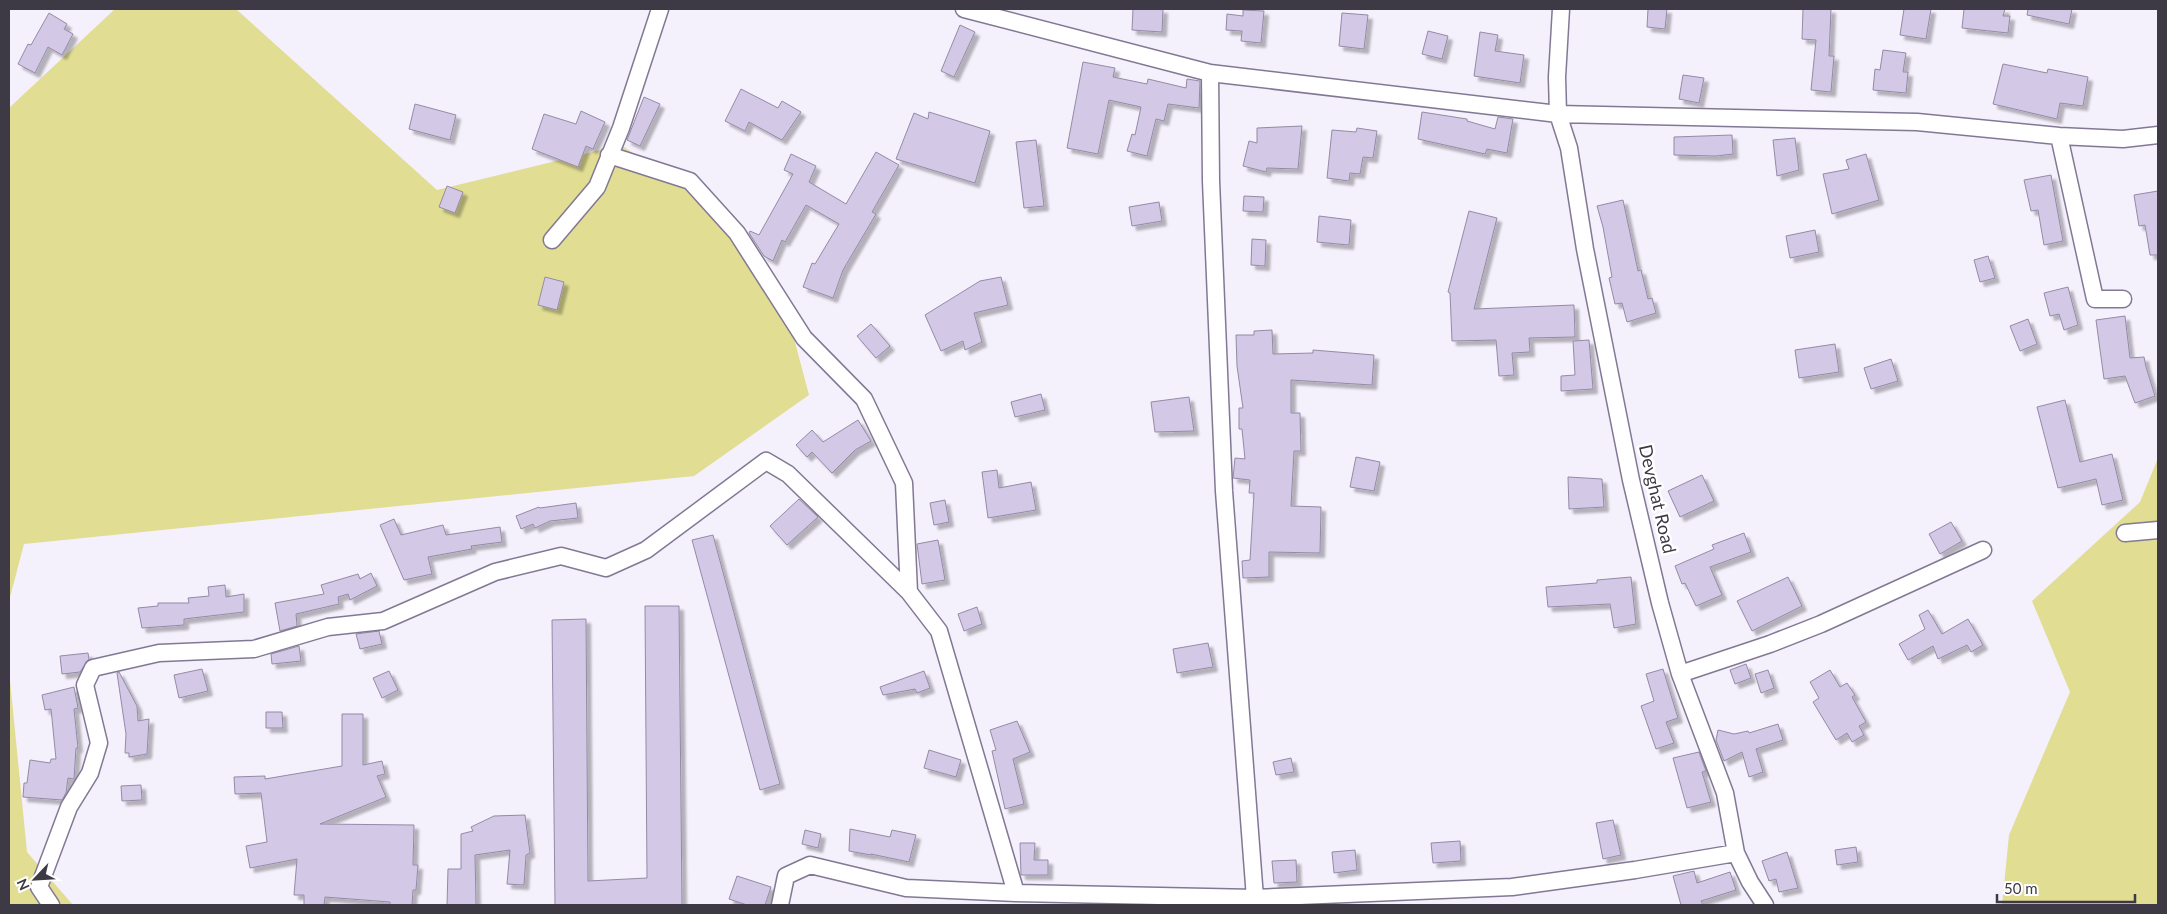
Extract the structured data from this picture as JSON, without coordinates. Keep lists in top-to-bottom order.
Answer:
{
  "streets": {
    "street": ["Devghat Road"]
  },
  "scale_bar": "50 m",
  "north": "bottom left"
}
